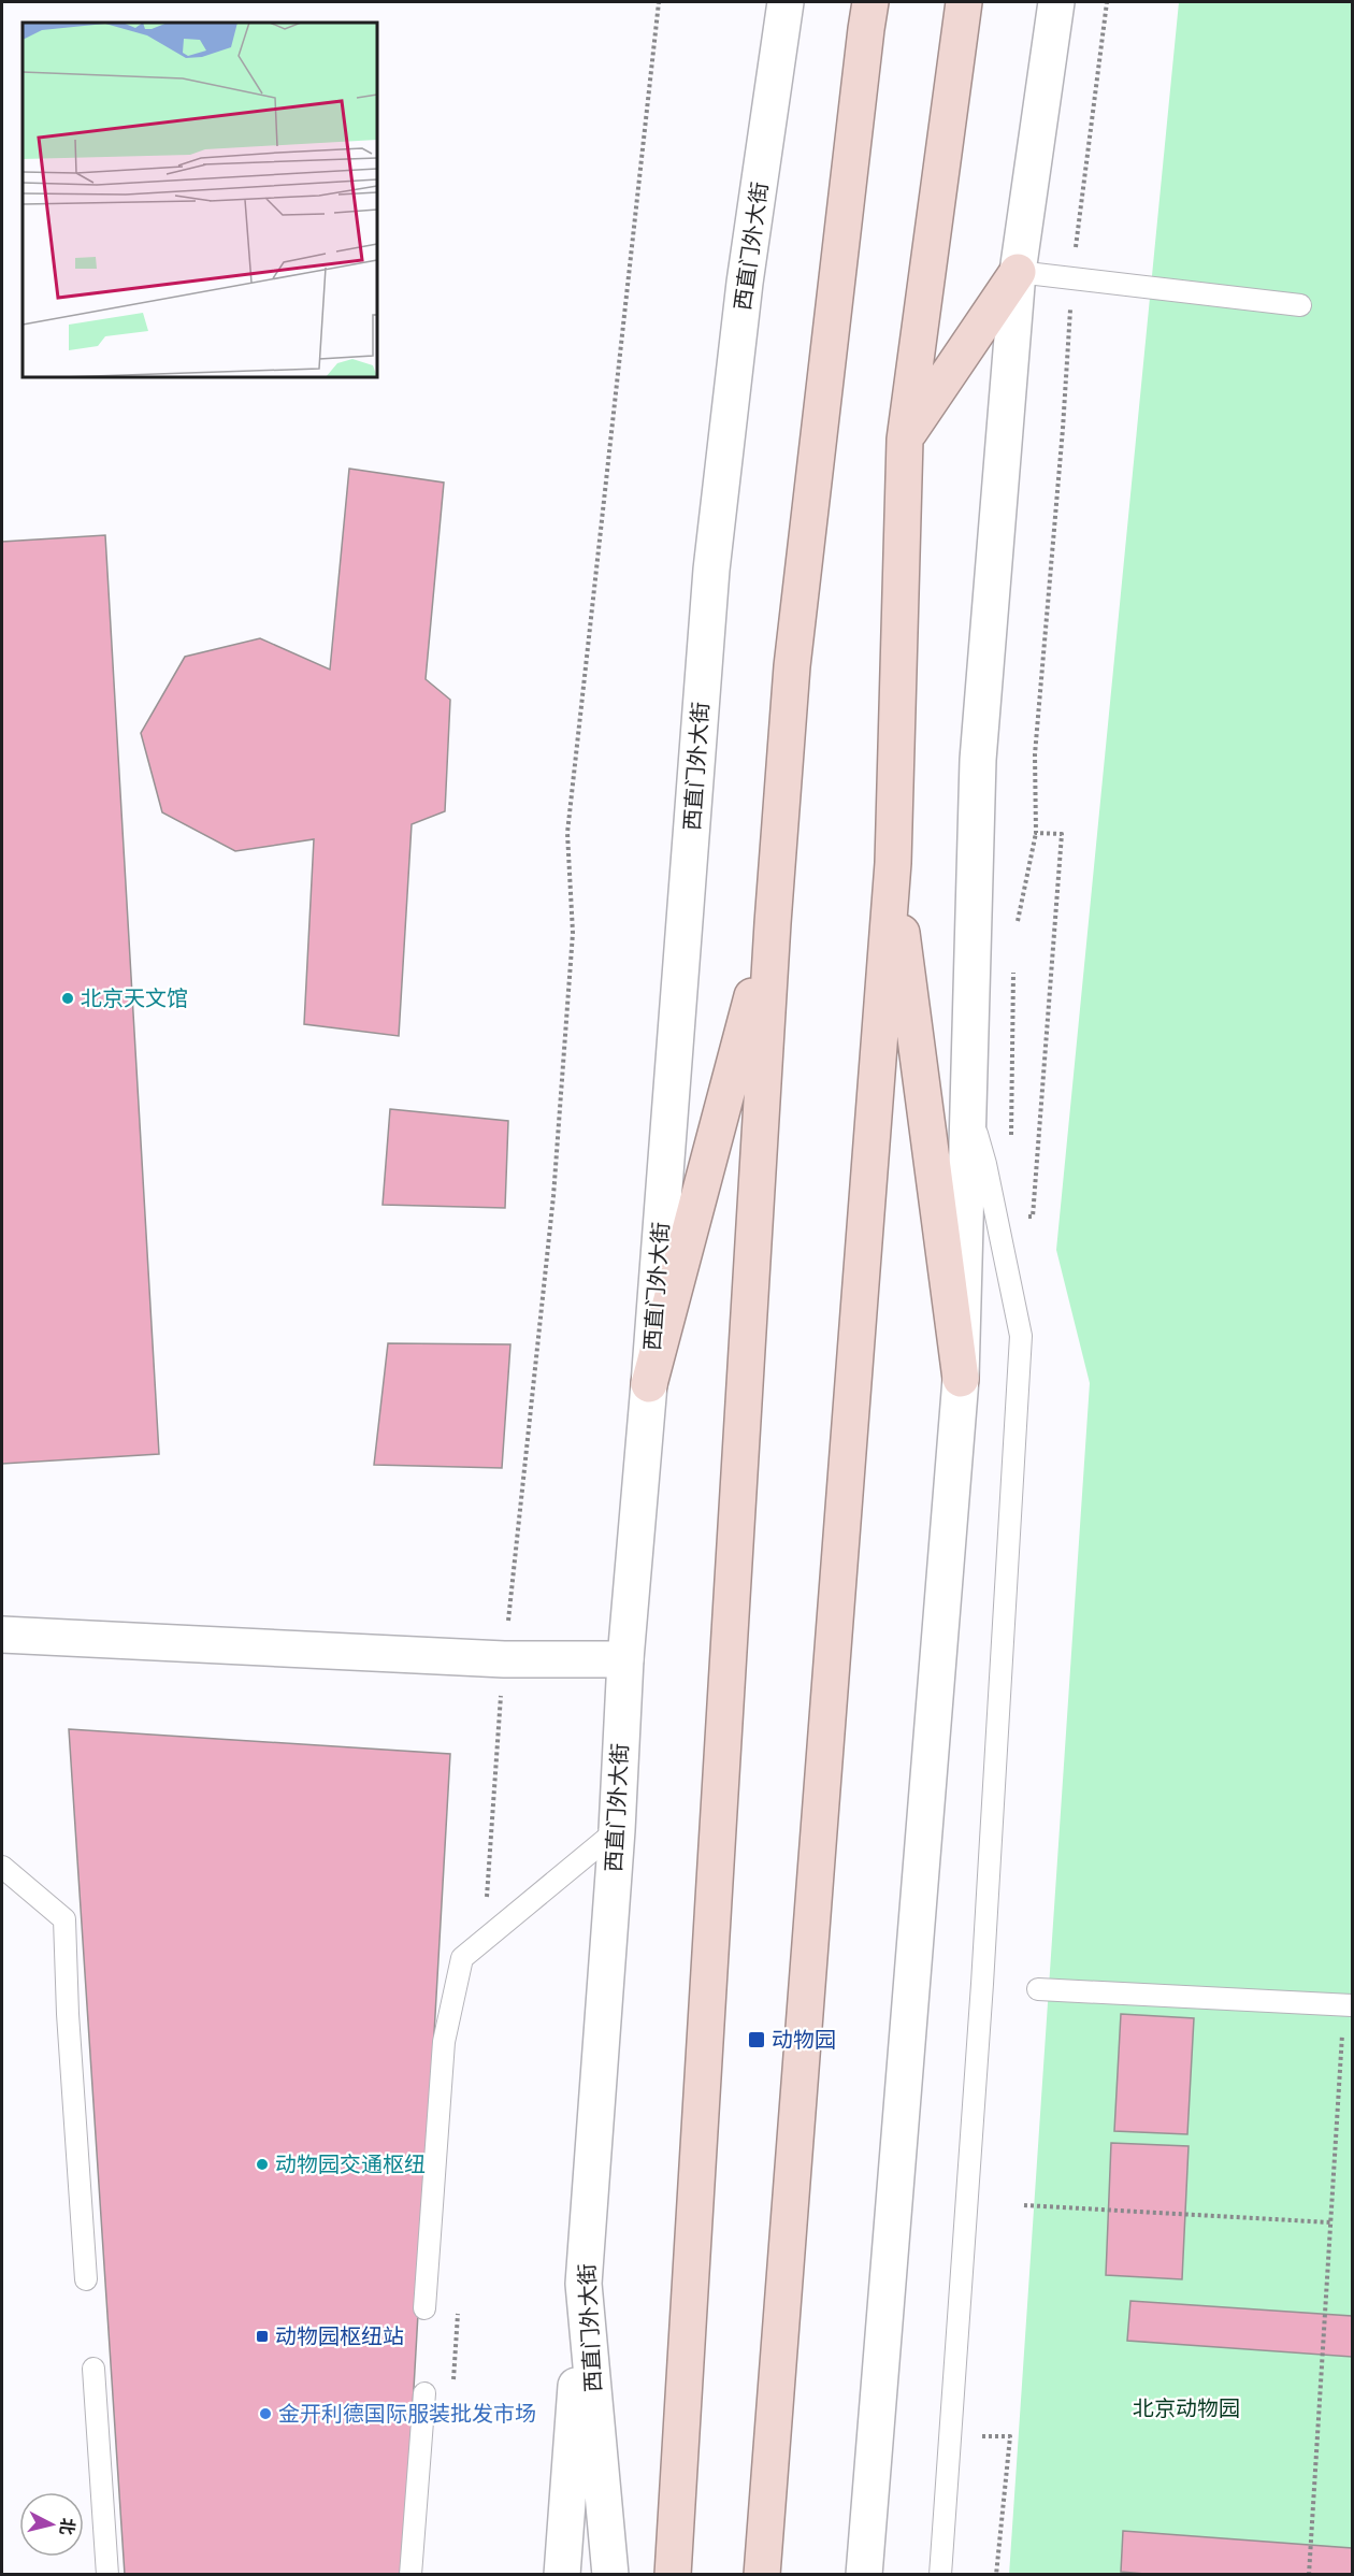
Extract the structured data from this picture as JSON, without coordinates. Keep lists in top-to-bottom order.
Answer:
{
  "streets": {
    "street": ["西直门外大街"]
  },
  "parks": ["北京动物园"],
  "places": {
    "other": ["北京天文馆", "动物园交通枢纽", "金开利德国际服装批发市场"],
    "transit": ["动物园", "动物园枢纽站"]
  },
  "north": "right"
}
